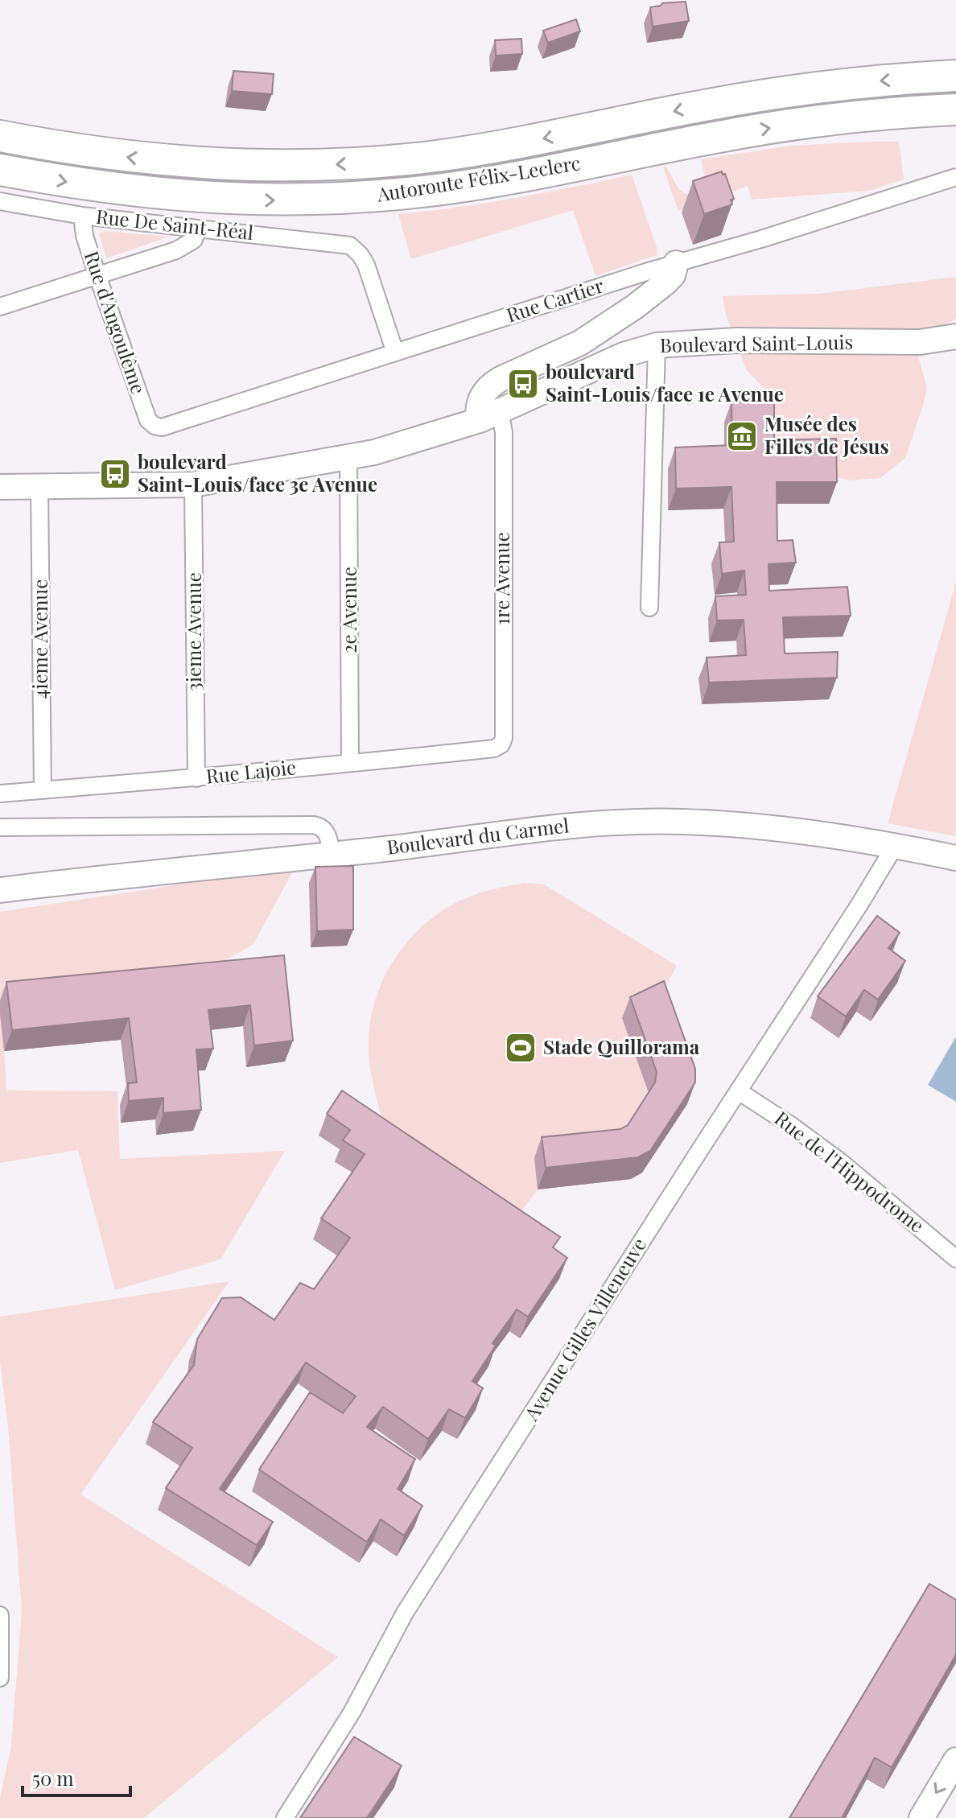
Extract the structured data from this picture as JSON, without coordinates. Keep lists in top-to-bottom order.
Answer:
{
  "streets": {
    "highway": ["Autoroute Félix-Leclerc"],
    "street": [
      "Rue De Saint-Réal",
      "Rue Cartier",
      "Rue d'Angoulême",
      "Boulevard Saint-Louis",
      "1re Avenue",
      "2e Avenue",
      "3ieme Avenue",
      "4ieme Avenue",
      "Rue Lajoie",
      "Boulevard du Carmel",
      "Rue de l'Hippodrome",
      "Avenue Gilles Villeneuve"
    ]
  },
  "crossings": [
    ["Rue De Saint-Réal", "Rue Cartier"],
    ["Rue De Saint-Réal", "Rue d'Angoulême"],
    ["Rue Cartier", "Rue d'Angoulême"],
    ["Boulevard Saint-Louis", "1re Avenue"],
    ["Boulevard Saint-Louis", "2e Avenue"],
    ["Boulevard Saint-Louis", "3ieme Avenue"],
    ["Boulevard Saint-Louis", "4ieme Avenue"],
    ["1re Avenue", "Rue Lajoie"],
    ["2e Avenue", "Rue Lajoie"],
    ["3ieme Avenue", "Rue Lajoie"],
    ["4ieme Avenue", "Rue Lajoie"],
    ["Boulevard du Carmel", "Avenue Gilles Villeneuve"],
    ["Rue de l'Hippodrome", "Avenue Gilles Villeneuve"]
  ],
  "places": {
    "bus stop": ["boulevard Saint-Louis/face 1e Avenue", "boulevard Saint-Louis/face 3e Avenue"],
    "museum": ["Musée des Filles de Jésus"],
    "sports": ["Stade Quillorama"]
  },
  "scale_bar": "50 m"
}
